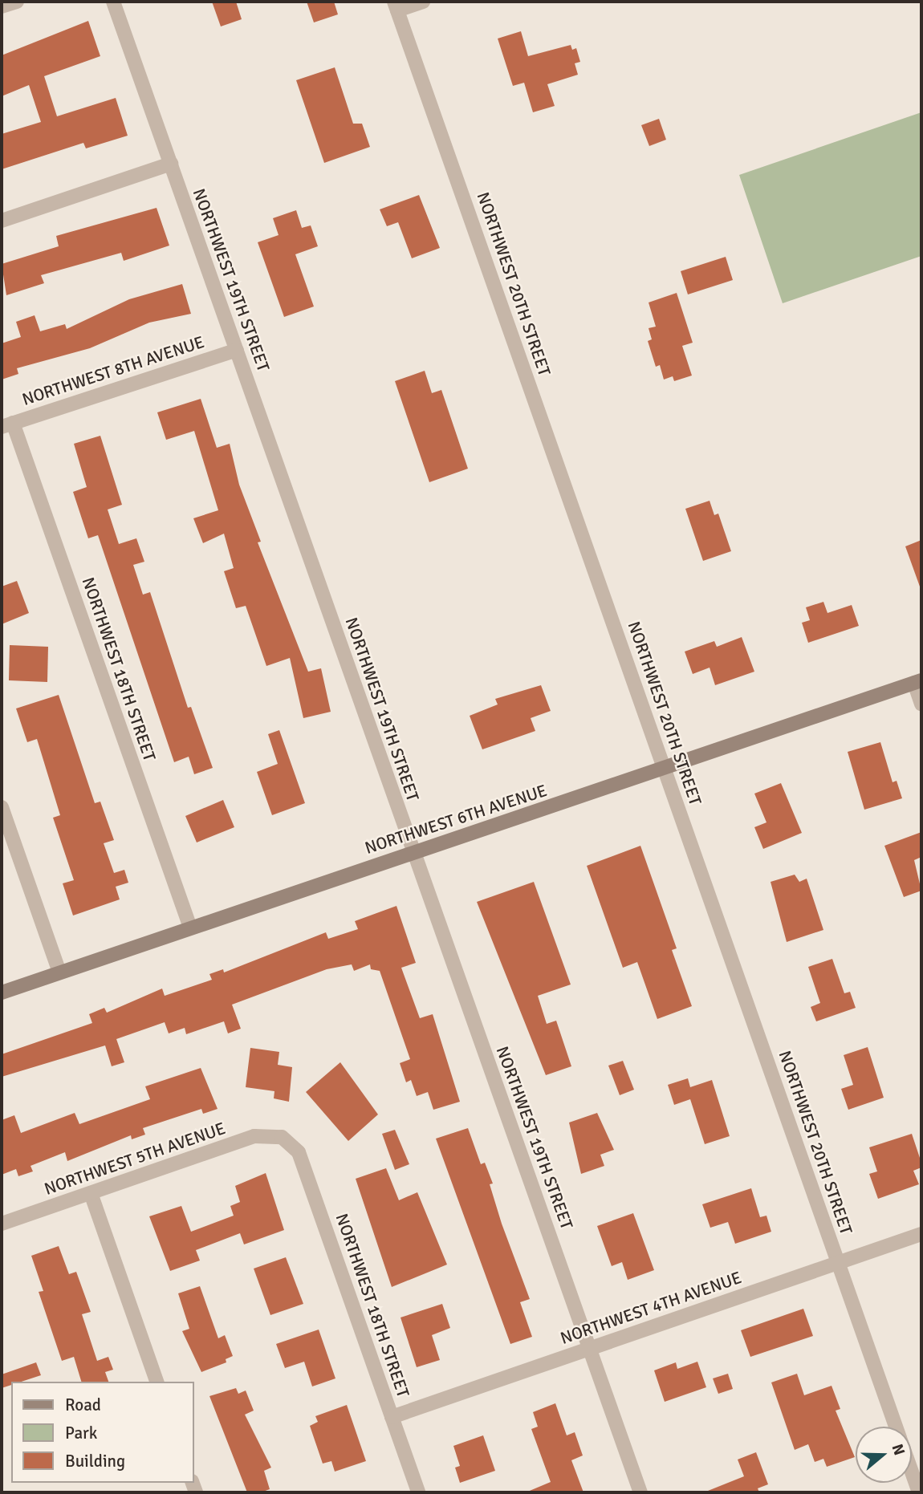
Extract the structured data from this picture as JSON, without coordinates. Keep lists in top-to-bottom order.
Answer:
{
  "streets": {
    "street": [
      "NORTHWEST 19TH STREET",
      "NORTHWEST 20TH STREET",
      "NORTHWEST 8TH AVENUE",
      "NORTHWEST 18TH STREET",
      "NORTHWEST 6TH AVENUE",
      "NORTHWEST 5TH AVENUE",
      "NORTHWEST 4TH AVENUE"
    ]
  },
  "crossings": [
    ["NORTHWEST 19TH STREET", "NORTHWEST 8TH AVENUE"],
    ["NORTHWEST 19TH STREET", "NORTHWEST 6TH AVENUE"],
    ["NORTHWEST 19TH STREET", "NORTHWEST 4TH AVENUE"],
    ["NORTHWEST 20TH STREET", "NORTHWEST 6TH AVENUE"],
    ["NORTHWEST 20TH STREET", "NORTHWEST 4TH AVENUE"],
    ["NORTHWEST 8TH AVENUE", "NORTHWEST 18TH STREET"],
    ["NORTHWEST 18TH STREET", "NORTHWEST 6TH AVENUE"],
    ["NORTHWEST 18TH STREET", "NORTHWEST 5TH AVENUE"],
    ["NORTHWEST 18TH STREET", "NORTHWEST 4TH AVENUE"]
  ],
  "legend": ["Road", "Park", "Building"],
  "north": "right"
}
